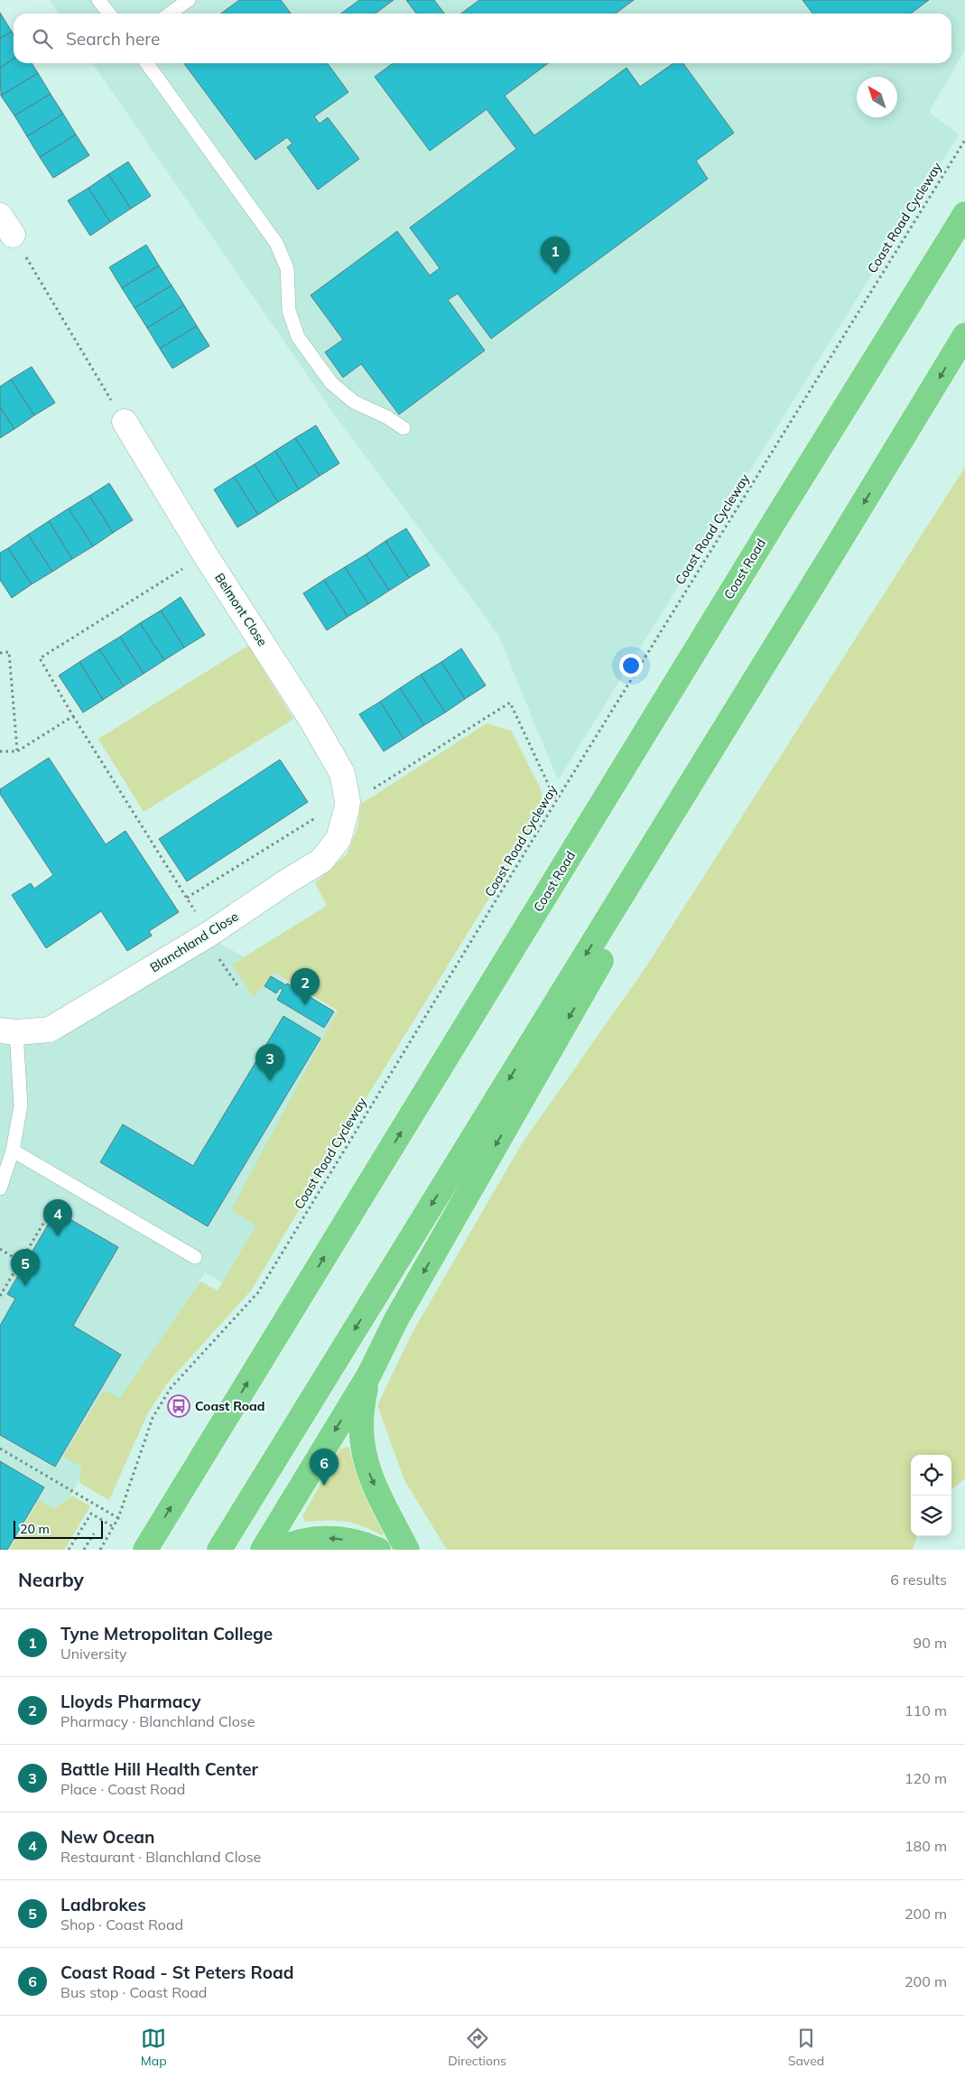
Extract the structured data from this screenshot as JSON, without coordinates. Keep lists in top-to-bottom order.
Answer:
{
  "streets": {
    "highway": ["Coast Road"],
    "street": ["Belmont Close", "Blanchland Close"],
    "path": ["Coast Road Cycleway"]
  },
  "crossings": [
    ["Belmont Close", "Blanchland Close"]
  ],
  "places": {
    "bus stop": ["Coast Road"]
  },
  "scale_bar": "20 m",
  "north": "top left",
  "page": {
    "search": "Search here",
    "pins": [
      "1",
      "2",
      "3",
      "4",
      "5",
      "6"
    ],
    "scale": "20 m",
    "heading": ["Nearby", "6 results"],
    "list": [
      {
        "mark": "1",
        "name": "Tyne Metropolitan College",
        "note": "University",
        "value": "90 m"
      },
      {
        "mark": "2",
        "name": "Lloyds Pharmacy",
        "note": "Pharmacy · Blanchland Close",
        "value": "110 m"
      },
      {
        "mark": "3",
        "name": "Battle Hill Health Center",
        "note": "Place · Coast Road",
        "value": "120 m"
      },
      {
        "mark": "4",
        "name": "New Ocean",
        "note": "Restaurant · Blanchland Close",
        "value": "180 m"
      },
      {
        "mark": "5",
        "name": "Ladbrokes",
        "note": "Shop · Coast Road",
        "value": "200 m"
      },
      {
        "mark": "6",
        "name": "Coast Road - St Peters Road",
        "note": "Bus stop · Coast Road",
        "value": "200 m"
      }
    ],
    "nav": ["Map", "Directions", "Saved"]
  }
}
